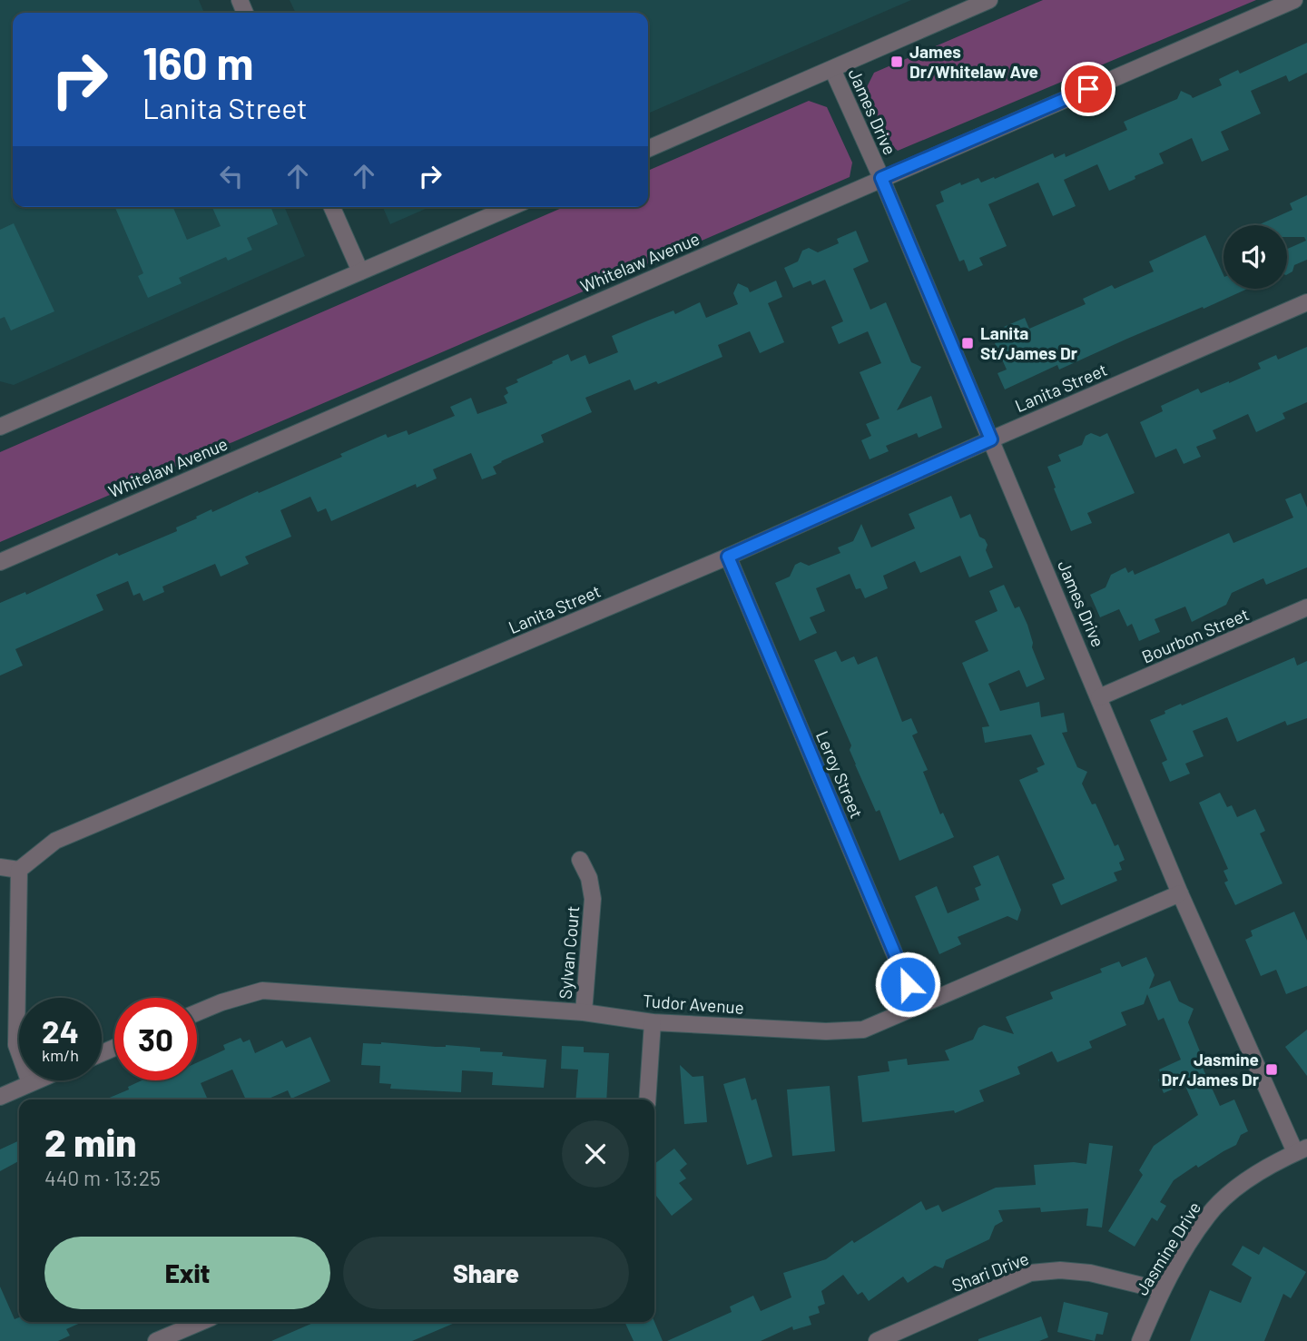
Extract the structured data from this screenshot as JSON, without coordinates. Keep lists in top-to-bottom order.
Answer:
{
  "streets": {
    "street": [
      "James Drive",
      "Whitelaw Avenue",
      "Lanita Street",
      "Bourbon Street",
      "Leroy Street",
      "Sylvan Court",
      "Tudor Avenue",
      "Jasmine Drive",
      "Shari Drive"
    ]
  },
  "crossings": [
    ["James Drive", "Whitelaw Avenue"],
    ["James Drive", "Lanita Street"],
    ["James Drive", "Bourbon Street"],
    ["James Drive", "Tudor Avenue"],
    ["James Drive", "Jasmine Drive"],
    ["Lanita Street", "Leroy Street"],
    ["Leroy Street", "Tudor Avenue"],
    ["Sylvan Court", "Tudor Avenue"],
    ["Jasmine Drive", "Shari Drive"]
  ],
  "places": {
    "transit": ["James Dr/Whitelaw Ave", "Lanita St/James Dr", "Jasmine Dr/James Dr"]
  },
  "page": {
    "turn": ["160 m", "Lanita Street"],
    "speed": "24 km/h",
    "limit": "30",
    "heading": ["2 min", "440 m · 13:25"],
    "buttons": ["Exit", "Share"]
  }
}
